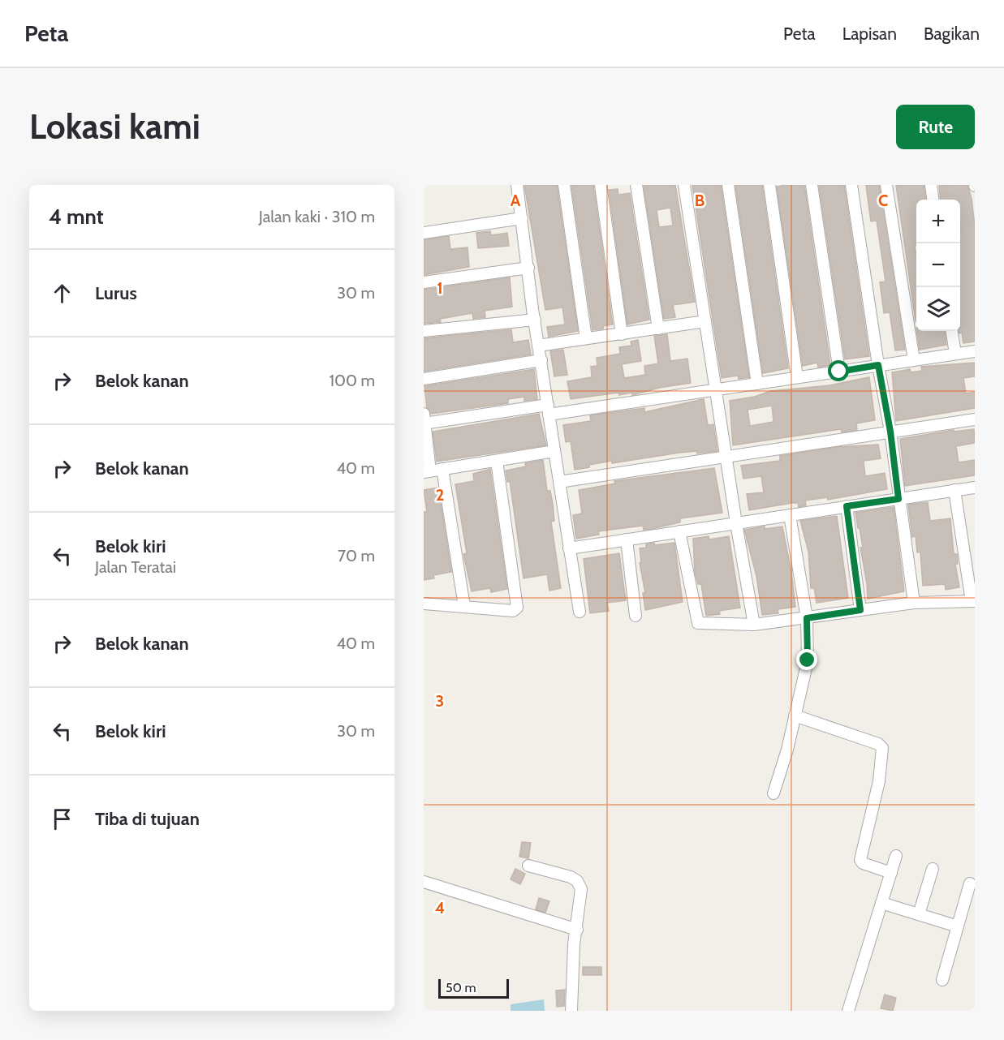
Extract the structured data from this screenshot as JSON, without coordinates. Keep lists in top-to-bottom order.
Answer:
{
  "scale_bar": "50 m",
  "page": {
    "header": "Peta",
    "nav": ["Peta", "Lapisan", "Bagikan"],
    "buttons": "Rute",
    "title": "Lokasi kami",
    "heading": ["4 mnt", "Jalan kaki · 310 m"],
    "map_buttons": ["+", "−"],
    "list": [
      ["Lurus", "30 m"],
      ["Belok kanan", "100 m"],
      ["Belok kanan", "40 m"],
      ["Belok kiri", "Jalan Teratai", "70 m"],
      ["Belok kanan", "40 m"],
      ["Belok kiri", "30 m"],
      "Tiba di tujuan"
    ],
    "scale": "50 m"
  },
  "grid": {
    "columns": ["A", "B", "C"],
    "rows": [
      "1",
      "2",
      "3",
      "4"
    ]
  }
}
